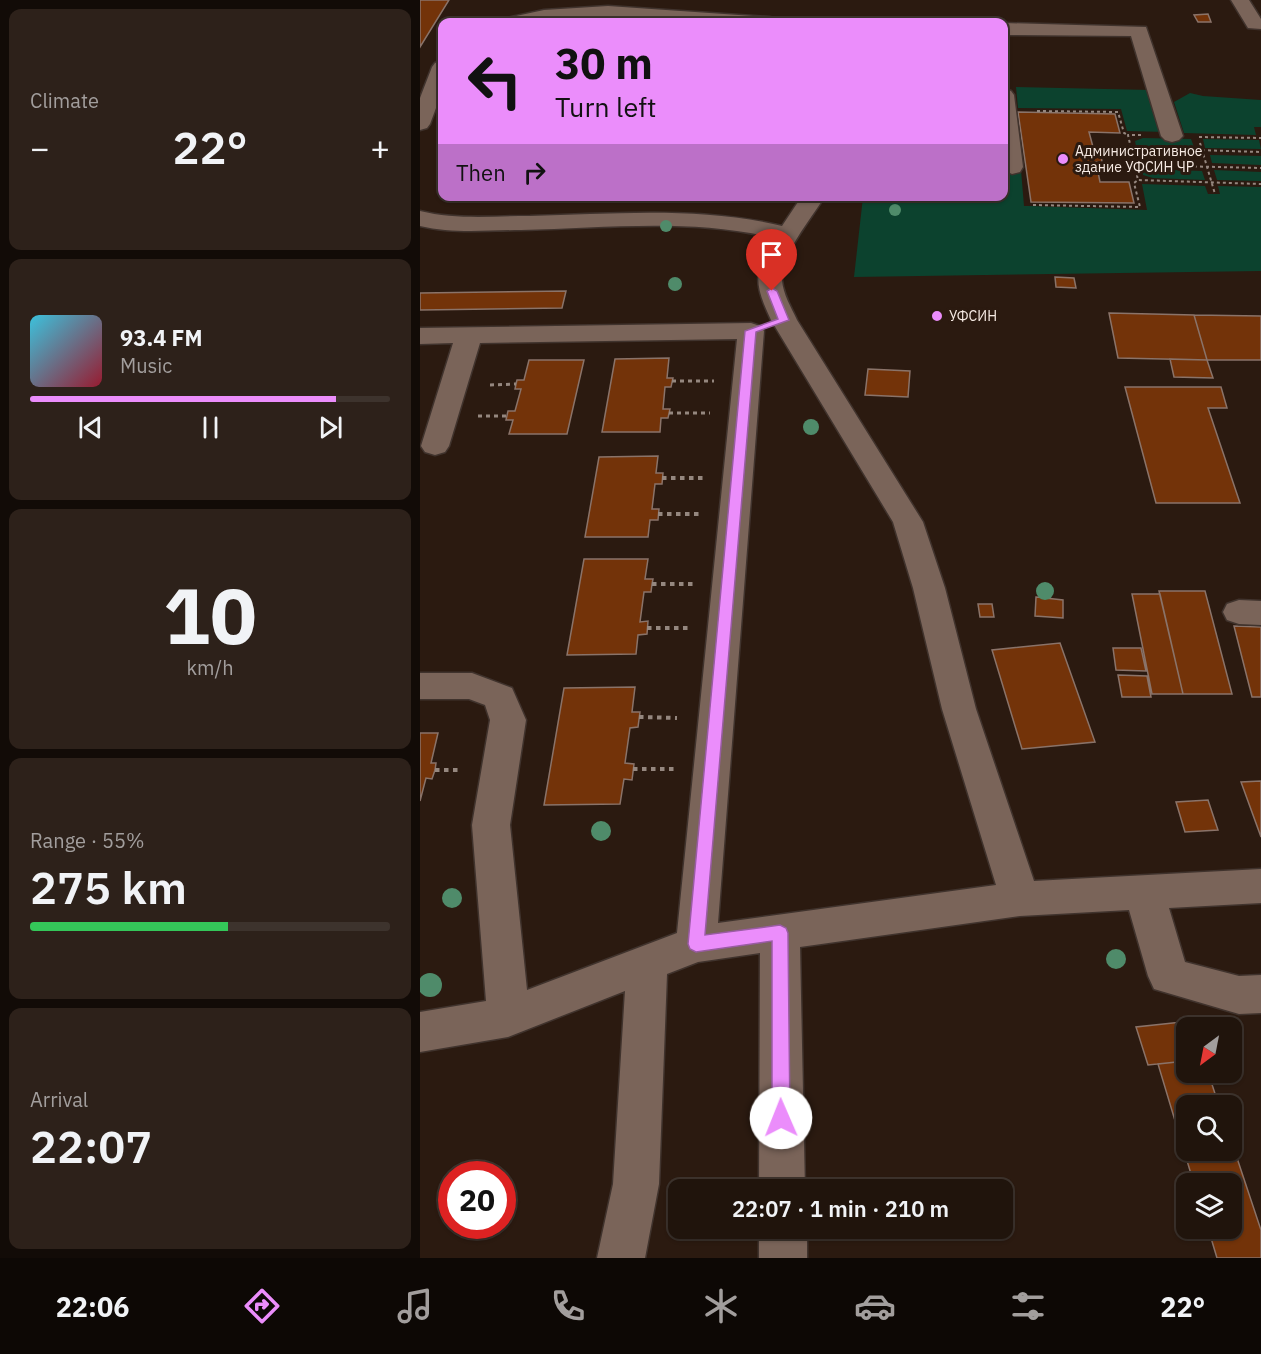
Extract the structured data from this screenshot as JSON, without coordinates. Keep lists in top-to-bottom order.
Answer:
{
  "places": ["Административное здание УФСИН ЧР", "УФСИН"],
  "north": "bottom left",
  "page": {
    "tile": [
      "Climate",
      ["10", "km/h"],
      ["Range · 55%", "275 km"],
      ["Arrival", "22:07"]
    ],
    "turn": ["30 m", "Turn left"],
    "heat": ["−", "22°", "+"],
    "then": "Then",
    "song": ["93.4 FM", "Music"],
    "limit": "20",
    "trip": "22:07 · 1 min · 210 m",
    "tabs": ["22:06", "22°"]
  }
}
